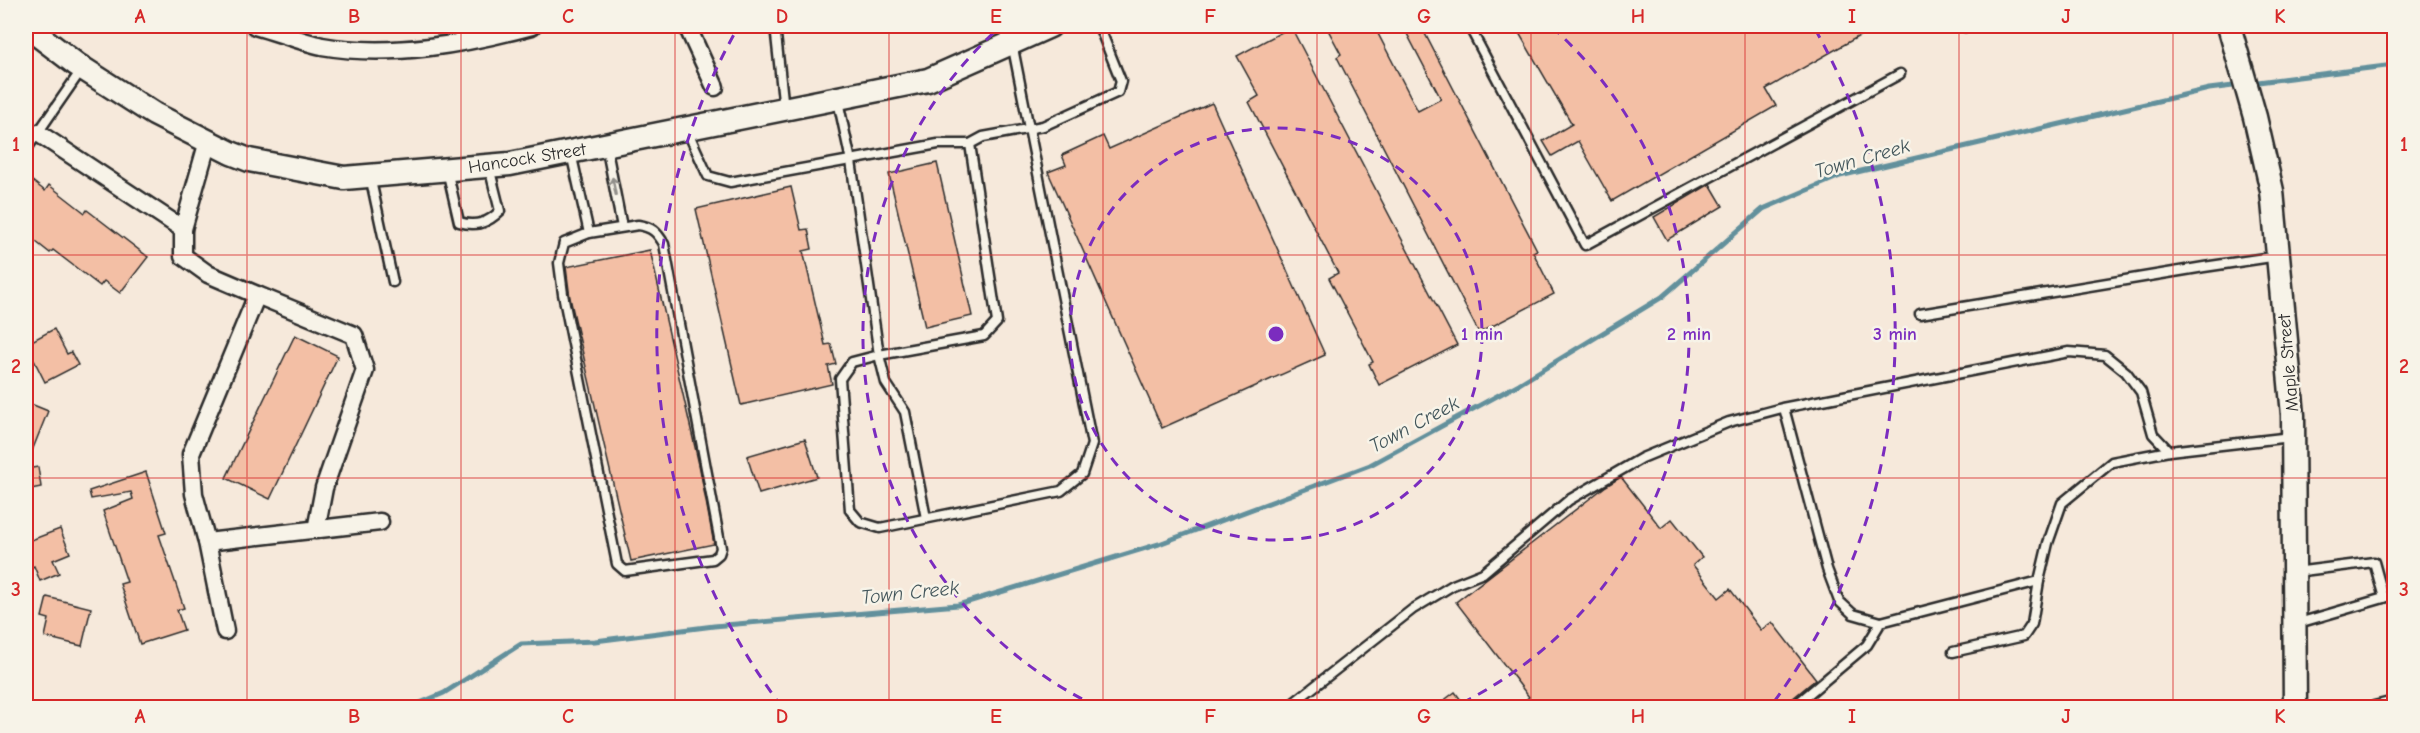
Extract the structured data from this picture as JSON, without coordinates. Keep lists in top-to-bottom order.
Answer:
{
  "streets": {
    "street": ["Hancock Street", "Maple Street"]
  },
  "water": ["Town Creek"],
  "grid": {
    "columns": [
      "A",
      "B",
      "C",
      "D",
      "E",
      "F",
      "G",
      "H",
      "I",
      "J",
      "K"
    ],
    "rows": ["1", "2", "3"]
  },
  "rings": ["1 min", "2 min", "3 min"]
}
